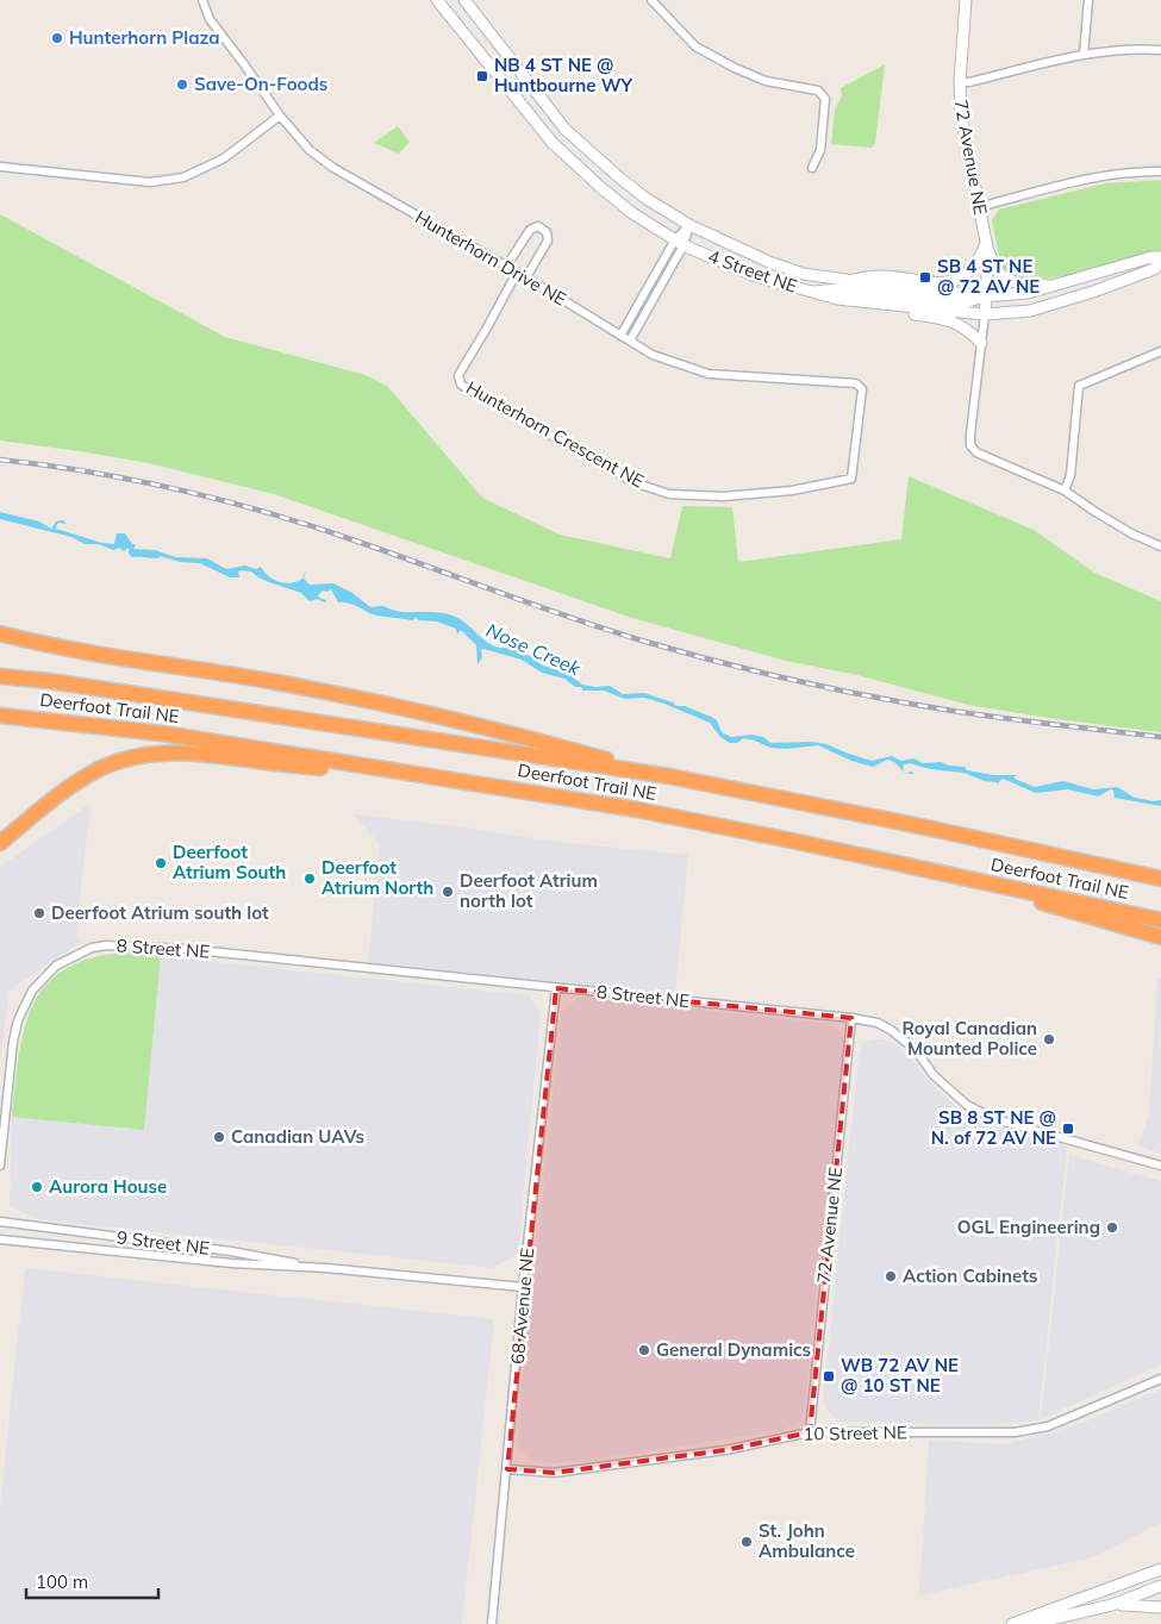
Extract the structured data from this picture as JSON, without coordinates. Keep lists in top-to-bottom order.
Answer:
{
  "streets": {
    "highway": ["Deerfoot Trail NE"],
    "main road": ["72 Avenue NE", "4 Street NE"],
    "street": [
      "Hunterhorn Drive NE",
      "Hunterhorn Crescent NE",
      "8 Street NE",
      "9 Street NE",
      "68 Avenue NE",
      "10 Street NE"
    ]
  },
  "crossings": [
    ["72 Avenue NE", "4 Street NE"],
    ["72 Avenue NE", "8 Street NE"],
    ["72 Avenue NE", "10 Street NE"],
    ["Hunterhorn Drive NE", "Hunterhorn Crescent NE"],
    ["8 Street NE", "68 Avenue NE"],
    ["9 Street NE", "68 Avenue NE"],
    ["68 Avenue NE", "10 Street NE"]
  ],
  "water": ["Nose Creek"],
  "places": {
    "other": [
      "Hunterhorn Plaza",
      "Save-On-Foods",
      "Deerfoot Atrium South",
      "Deerfoot Atrium North",
      "Deerfoot Atrium north lot",
      "Deerfoot Atrium south lot",
      "Royal Canadian Mounted Police",
      "Canadian UAVs",
      "Aurora House",
      "OGL Engineering",
      "Action Cabinets",
      "General Dynamics",
      "St. John Ambulance"
    ],
    "transit": [
      "NB 4 ST NE @ Huntbourne WY",
      "SB 4 ST NE @ 72 AV NE",
      "SB 8 ST NE @ N. of 72 AV NE",
      "WB 72 AV NE @ 10 ST NE"
    ]
  },
  "scale_bar": "100 m"
}
